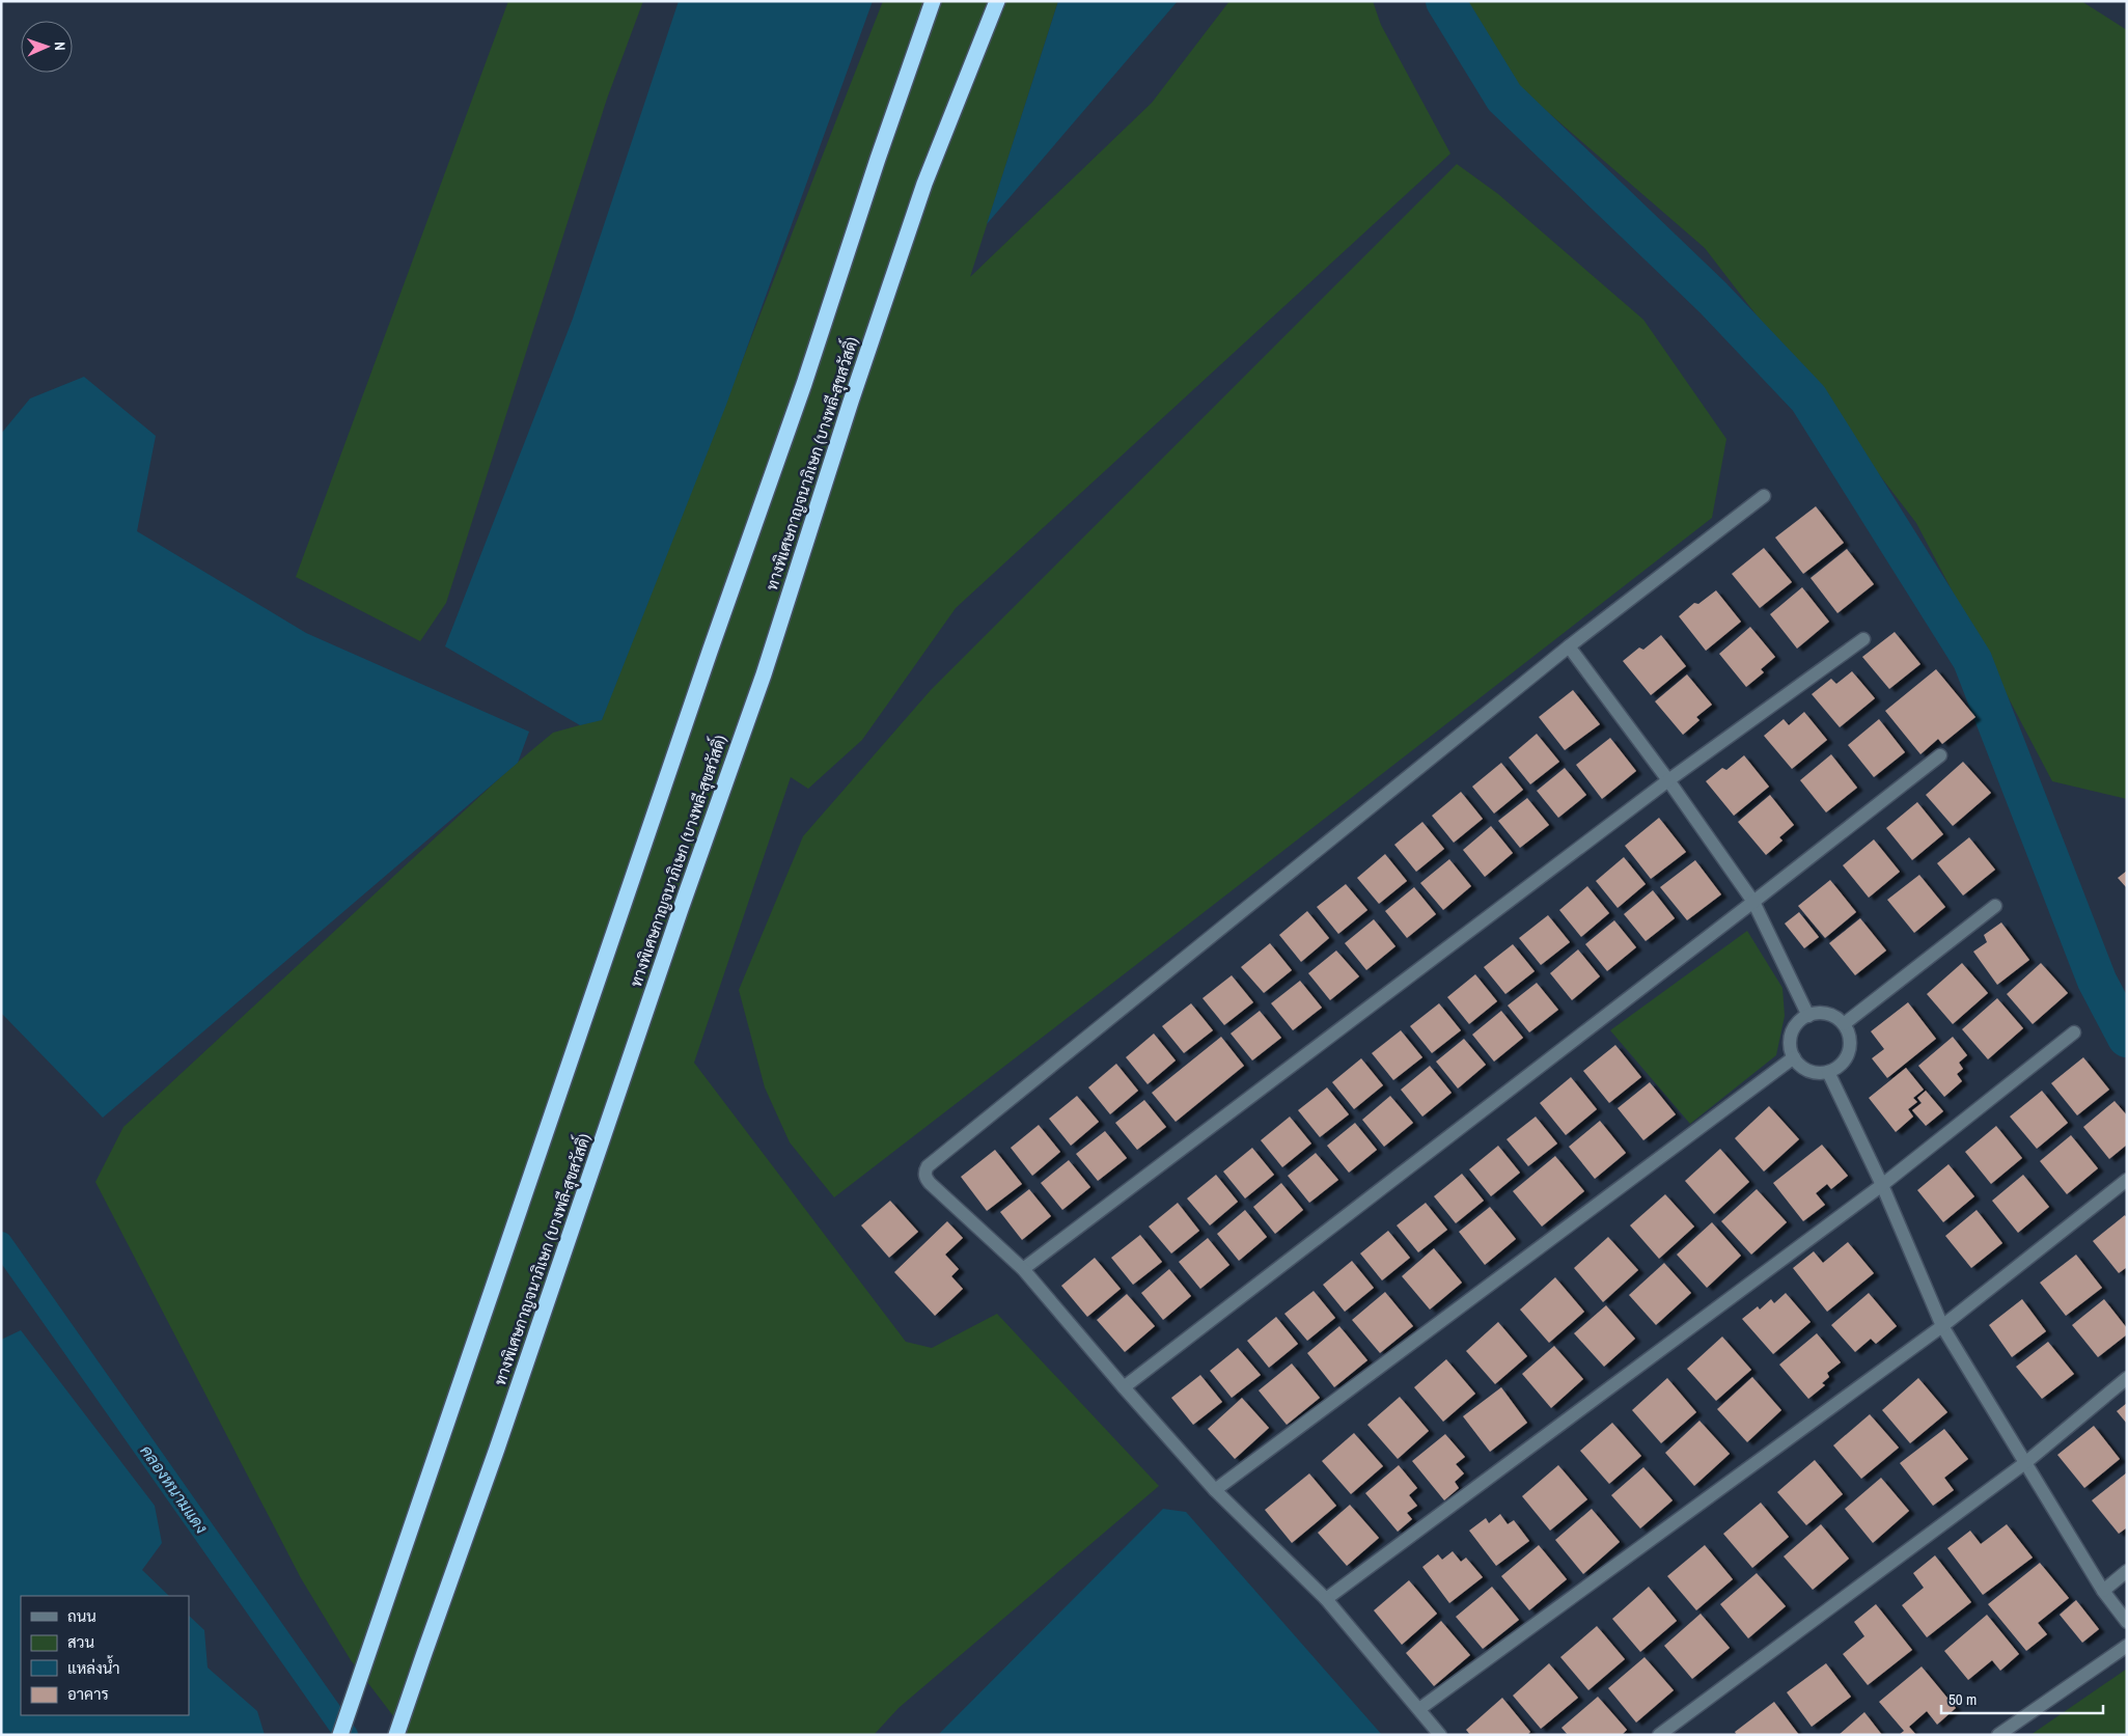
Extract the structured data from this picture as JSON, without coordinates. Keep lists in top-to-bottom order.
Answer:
{
  "streets": {
    "highway": ["ทางพิเศษกาญจนาภิเษก (บางพลี-สุขสวัสดิ์)"]
  },
  "water": ["คลองหนามแดง"],
  "legend": [
    "ถนน",
    "สวน",
    "แหล่งน้ำ",
    "อาคาร"
  ],
  "scale_bar": "50 m",
  "north": "right"
}
